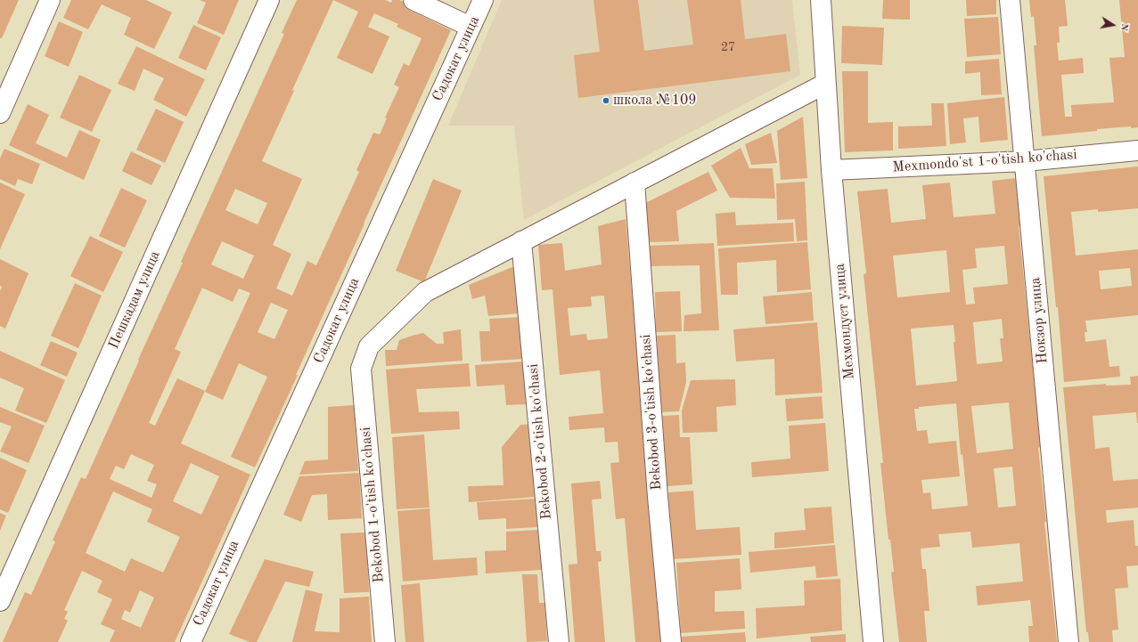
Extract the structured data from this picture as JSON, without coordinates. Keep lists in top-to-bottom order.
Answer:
{
  "streets": {
    "street": [
      "Садокат улица",
      "Mexmondo'st 1-o'tish ko'chasi",
      "Пешкадам улица",
      "Нокзор улица",
      "Мехмондуст улица",
      "Bekobod 3-o'tish ko'chasi",
      "Bekobod 2-o'tish ko'chasi",
      "Bekobod 1-o'tish ko'chasi"
    ]
  },
  "crossings": [
    ["Mexmondo'st 1-o'tish ko'chasi", "Нокзор улица"],
    ["Mexmondo'st 1-o'tish ko'chasi", "Мехмондуст улица"],
    ["Bekobod 2-o'tish ko'chasi", "Bekobod 1-o'tish ko'chasi"]
  ],
  "places": ["школа №109"],
  "house_numbers": ["27"],
  "north": "right"
}
